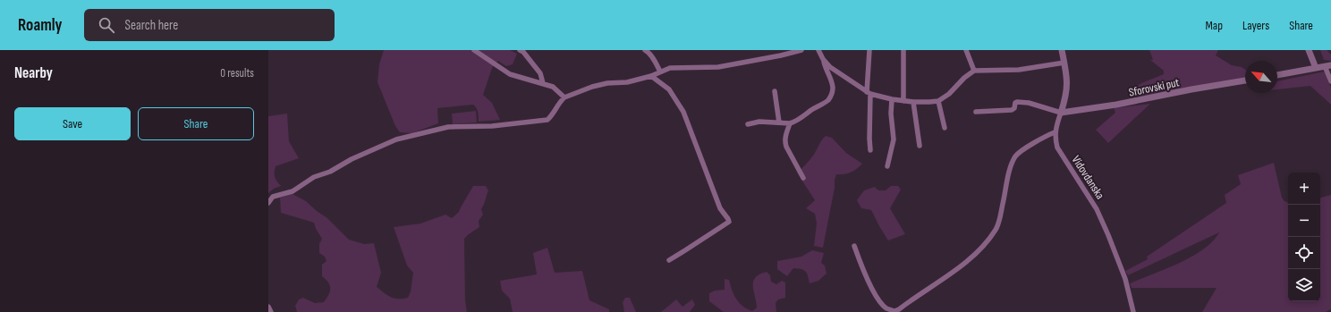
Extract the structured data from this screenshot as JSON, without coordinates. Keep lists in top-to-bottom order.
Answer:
{
  "streets": {
    "street": ["Sforovski put", "Vidovdanska"]
  },
  "north": "top left",
  "page": {
    "header": "Roamly",
    "search": "Search here",
    "nav": ["Map", "Layers", "Share"],
    "heading": ["Nearby", "0 results"],
    "buttons": ["Save", "Share"],
    "map_buttons": ["+", "−"]
  }
}
